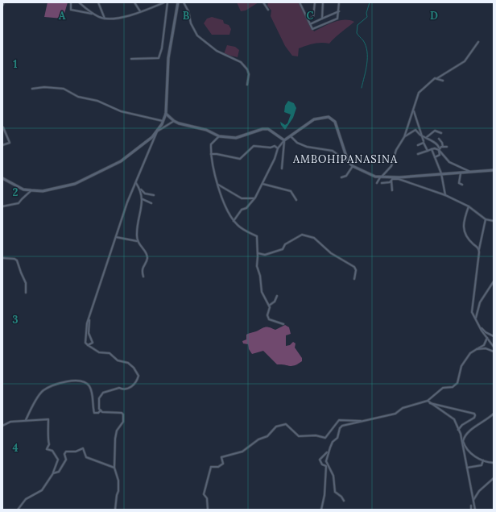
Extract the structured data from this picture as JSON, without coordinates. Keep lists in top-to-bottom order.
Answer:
{
  "districts": ["AMBOHIPANASINA"],
  "grid": {
    "columns": [
      "A",
      "B",
      "C",
      "D"
    ],
    "rows": [
      "1",
      "2",
      "3",
      "4"
    ]
  }
}
